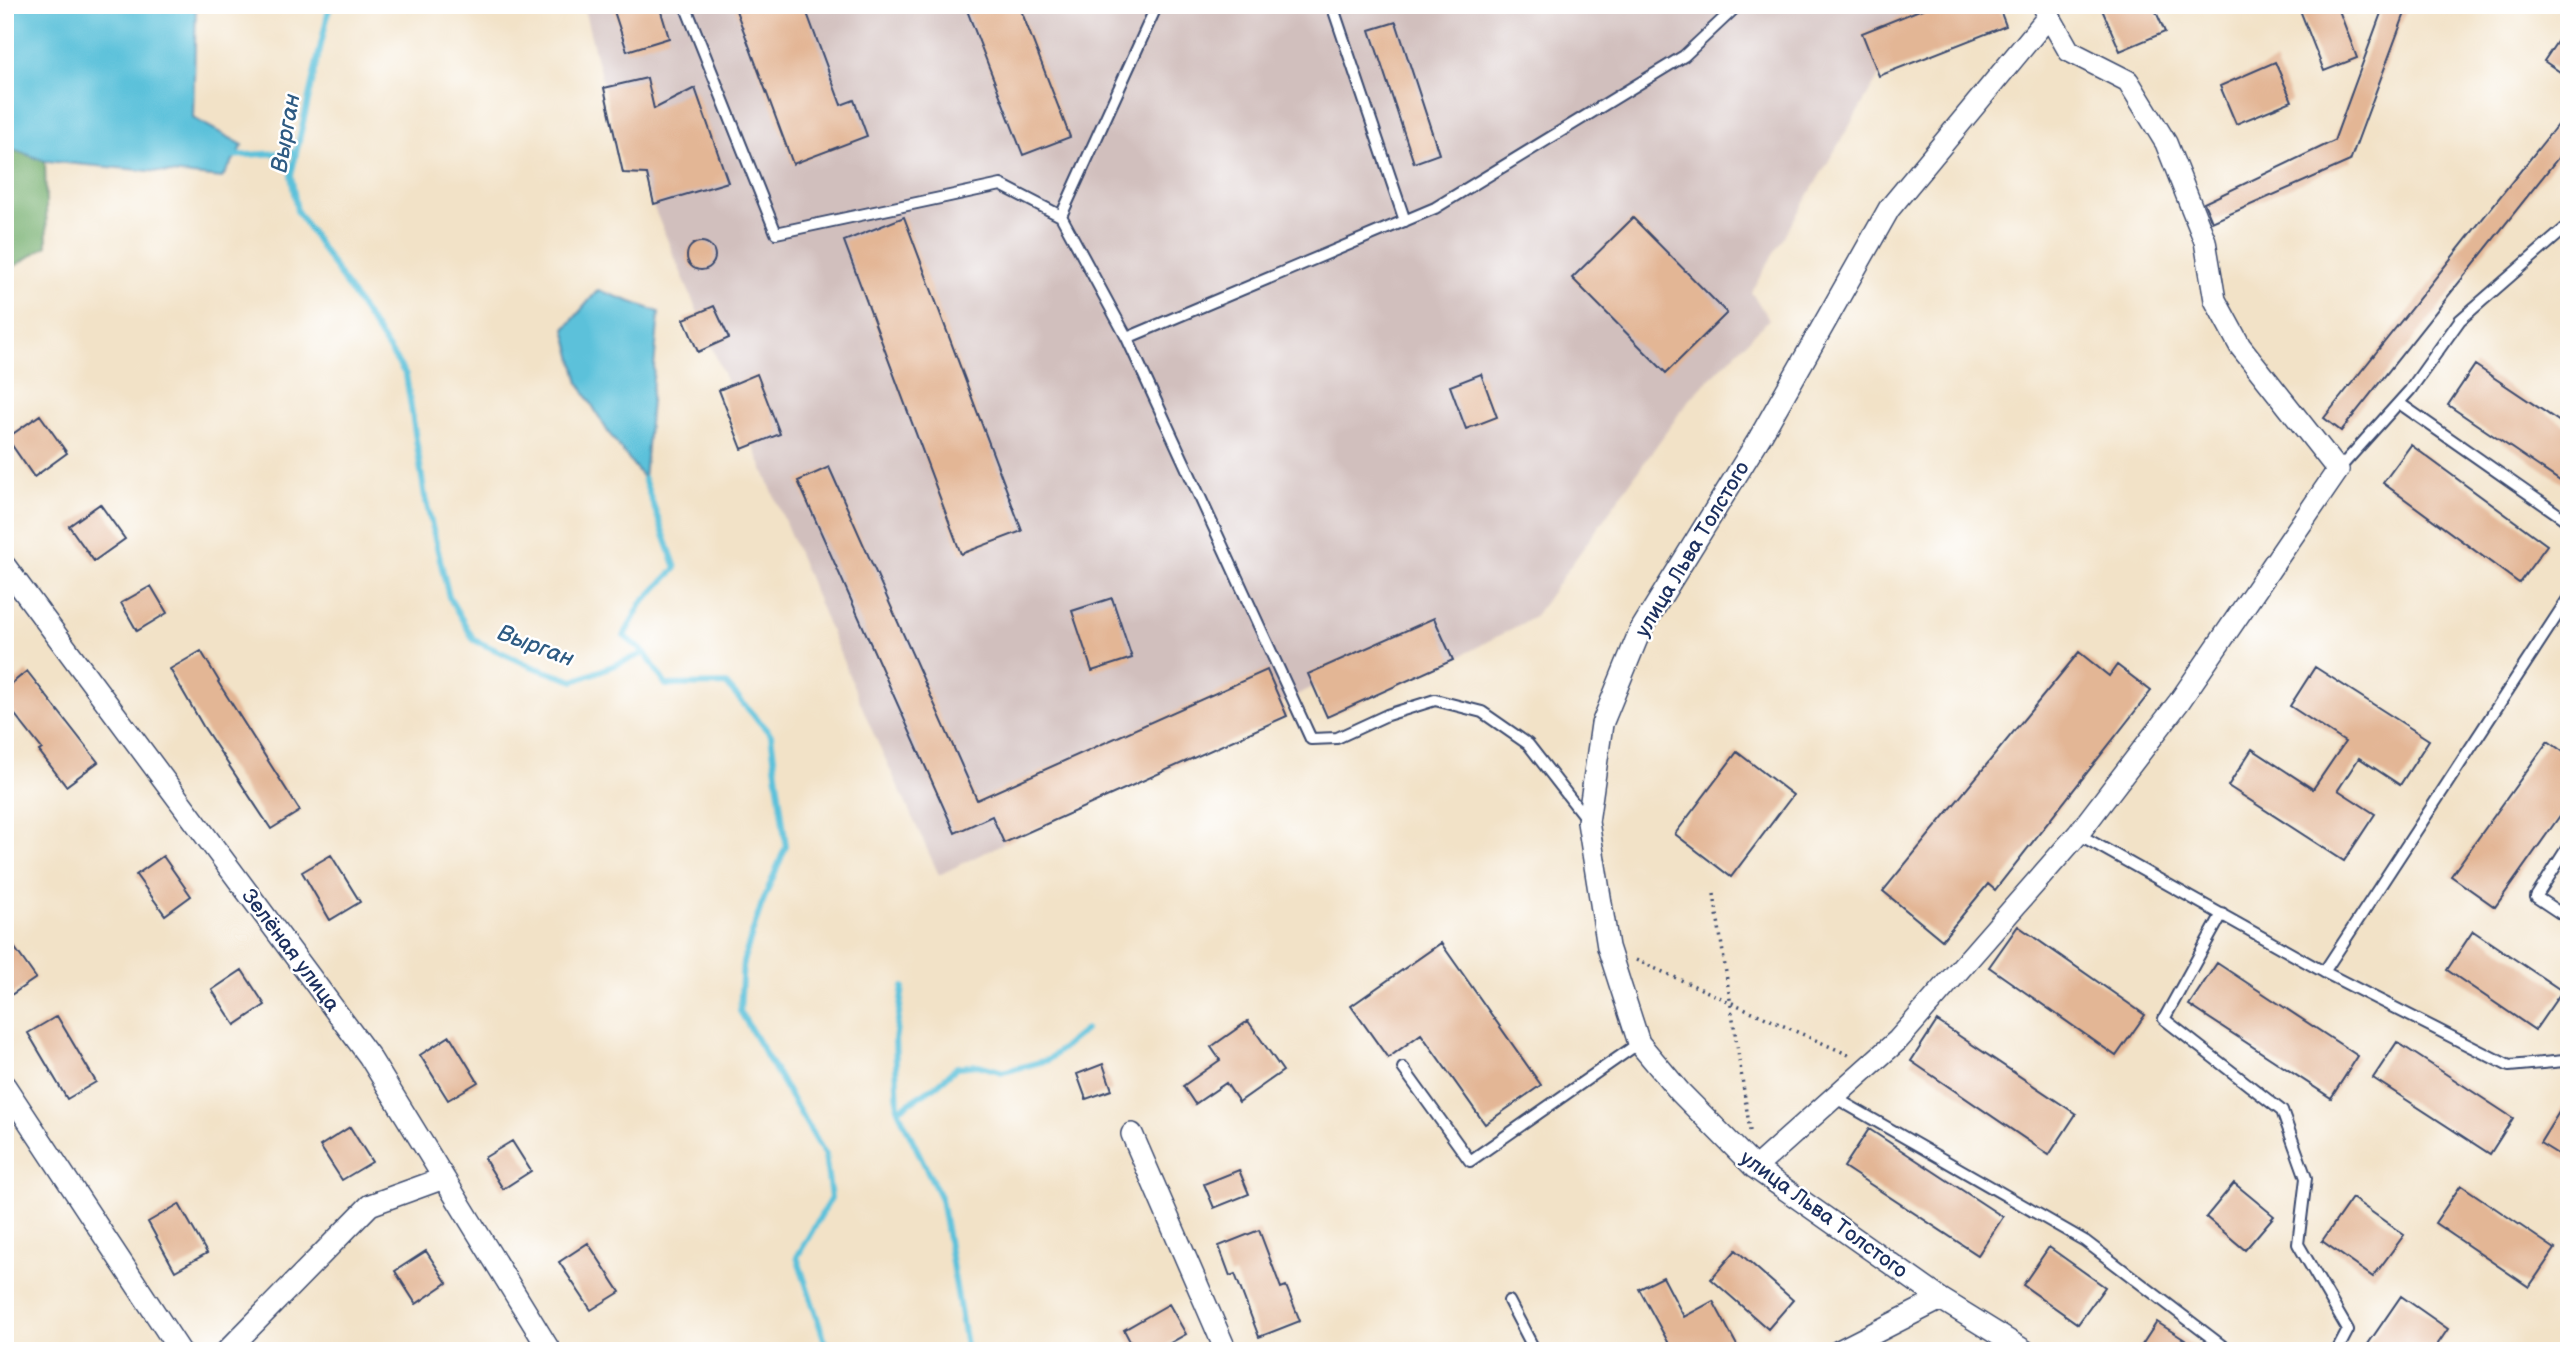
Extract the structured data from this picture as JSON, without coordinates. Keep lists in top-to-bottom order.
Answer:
{
  "streets": {
    "street": ["улица Льва Толстого", "Зелёная улица"]
  },
  "water": ["Вырган"]
}
